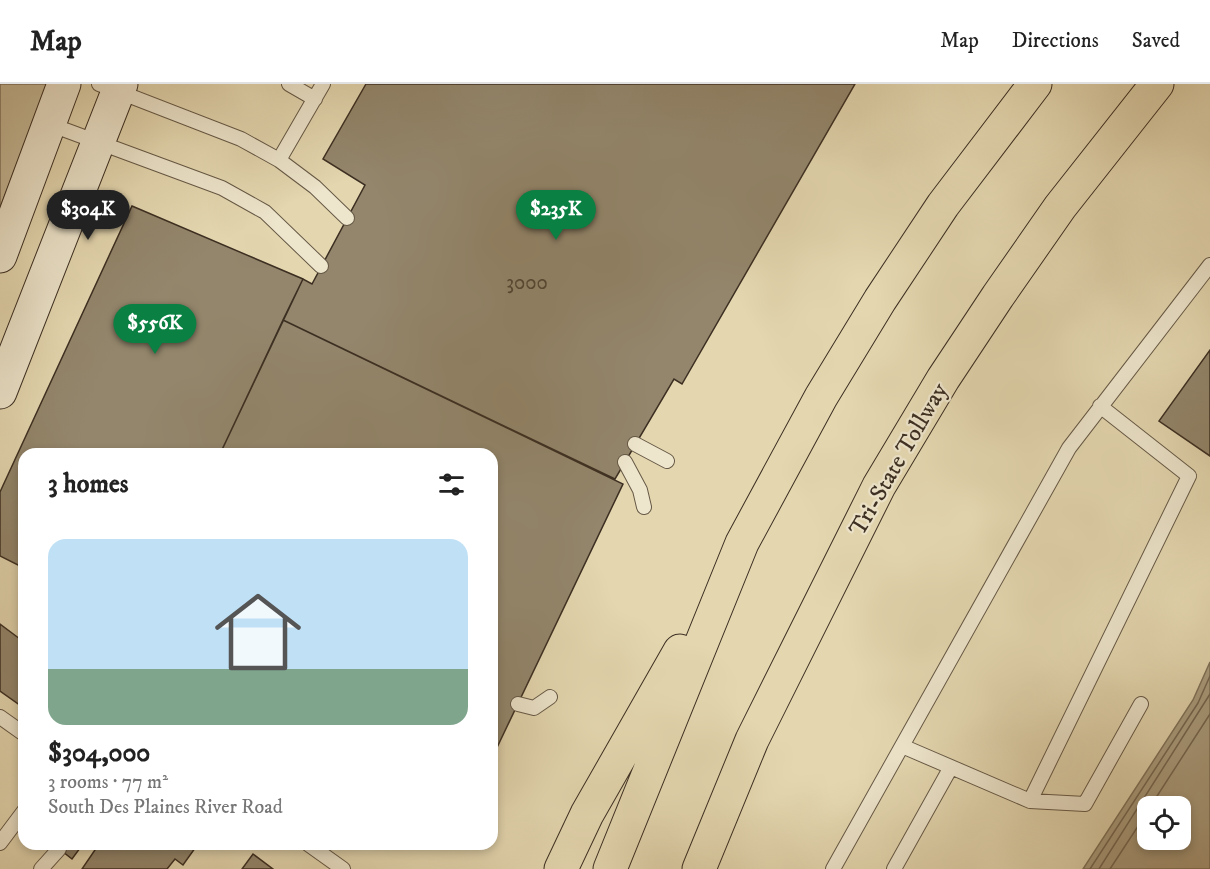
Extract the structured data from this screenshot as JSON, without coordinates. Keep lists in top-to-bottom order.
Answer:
{
  "streets": {
    "highway": ["Tri-State Tollway"]
  },
  "house_numbers": ["3000"],
  "page": {
    "header": "Map",
    "nav": ["Map", "Directions", "Saved"],
    "price": ["$304K", "$235K", "$556K"],
    "heading": "3 homes",
    "list": [
      {
        "name": "$304,000",
        "note": "3 rooms · 77 m² · South Des Plaines River Road"
      }
    ]
  }
}
